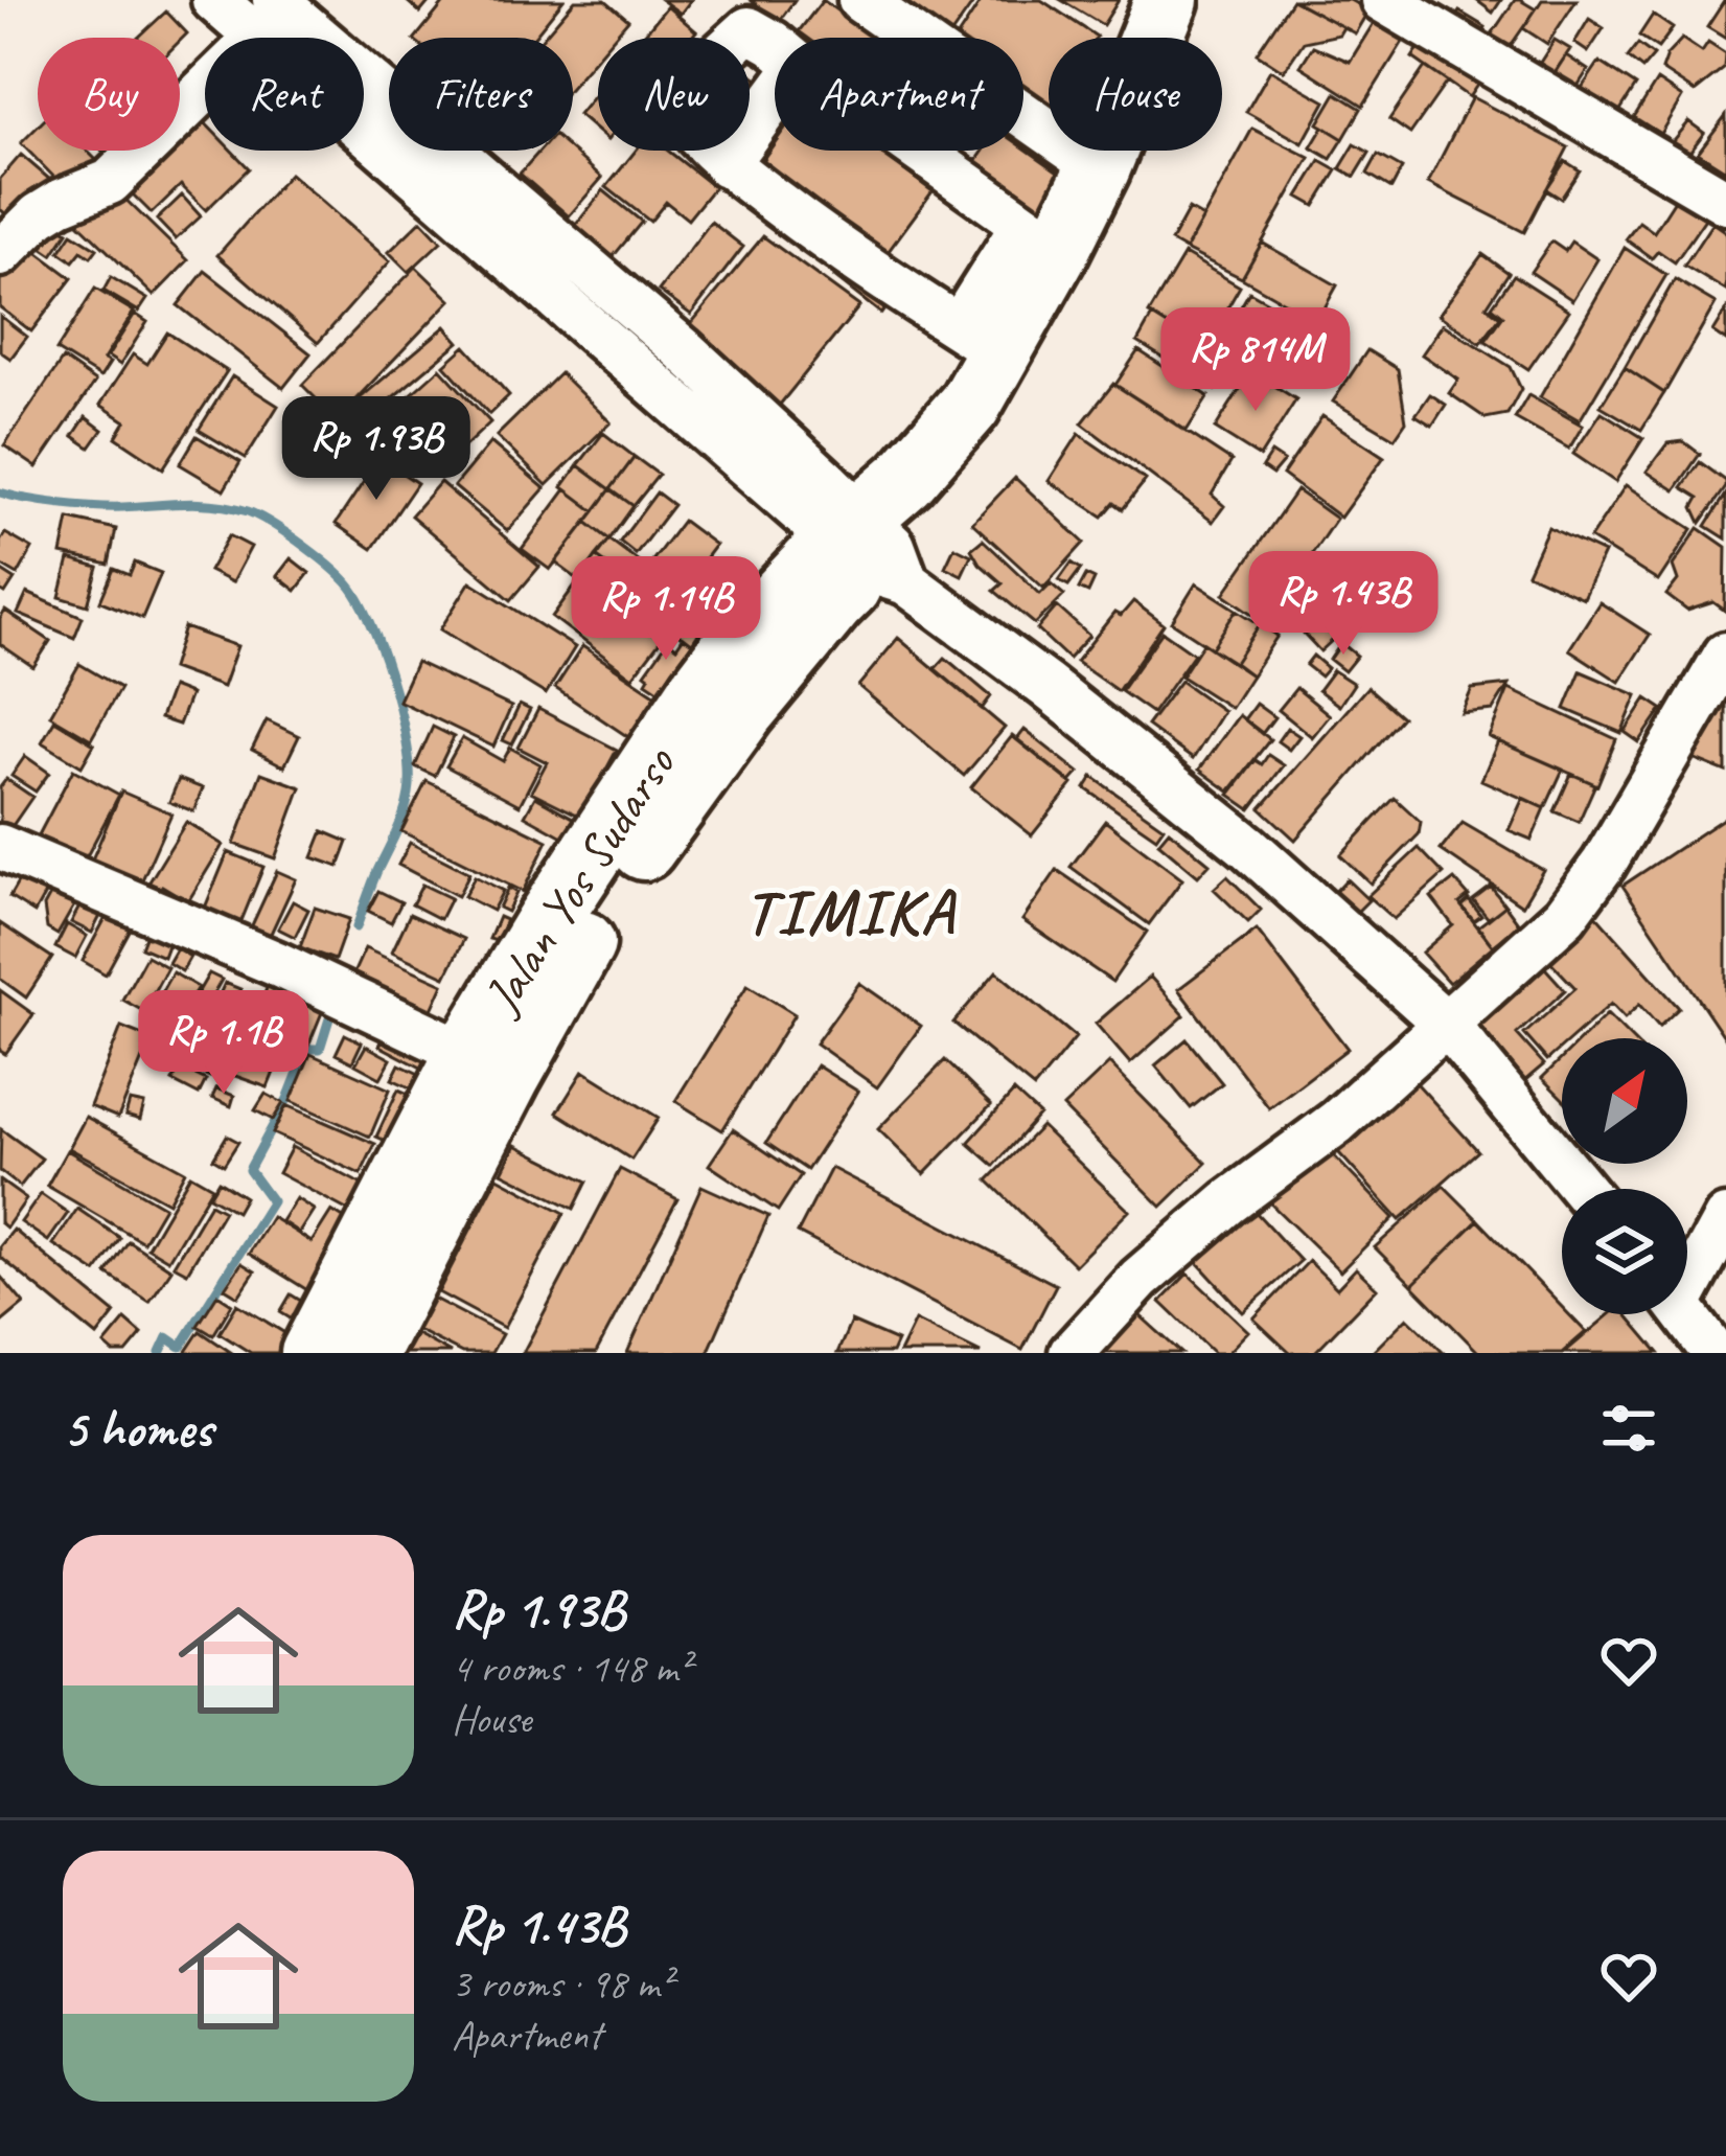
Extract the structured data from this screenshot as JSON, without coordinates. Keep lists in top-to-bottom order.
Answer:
{
  "streets": {
    "highway": ["Jalan Yos Sudarso"]
  },
  "districts": ["TIMIKA"],
  "north": "top right",
  "page": {
    "chip": [
      "Buy",
      "Rent",
      "Filters",
      "New",
      "Apartment",
      "House"
    ],
    "price": [
      "Rp 814M",
      "Rp 1.93B",
      "Rp 1.43B",
      "Rp 1.14B",
      "Rp 1.1B"
    ],
    "heading": "5 homes",
    "list": [
      {
        "name": "Rp 1.93B",
        "note": "4 rooms · 148 m² · House"
      },
      {
        "name": "Rp 1.43B",
        "note": "3 rooms · 98 m² · Apartment"
      }
    ]
  }
}
